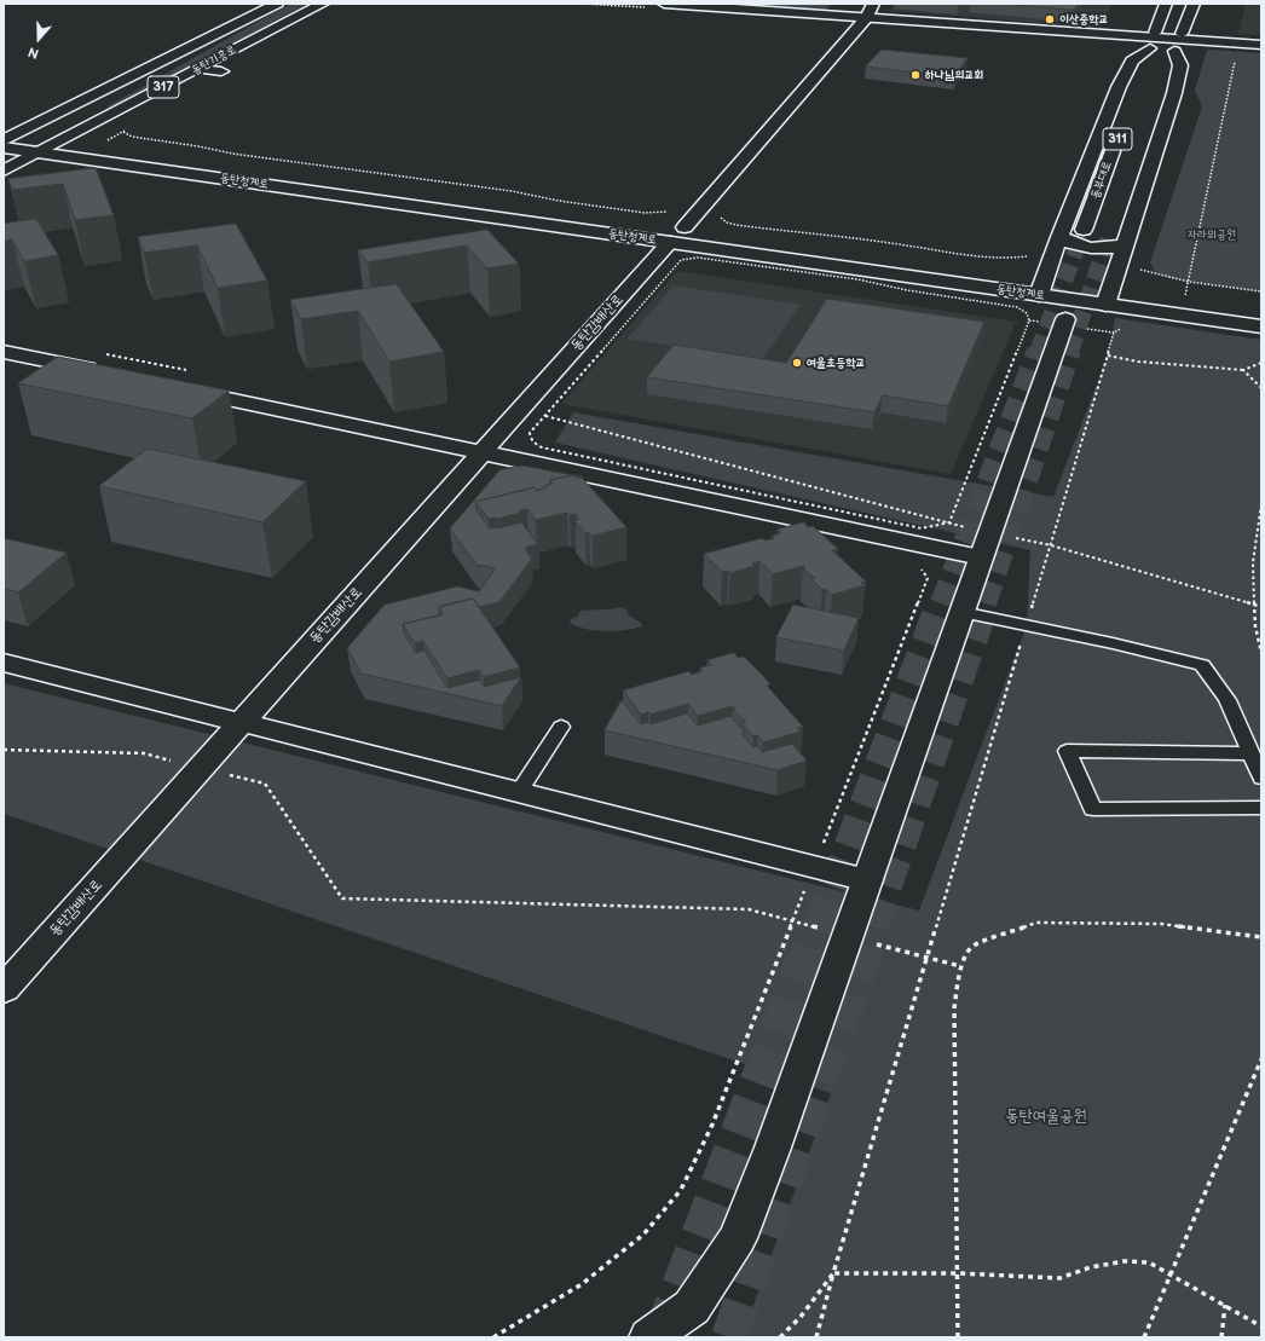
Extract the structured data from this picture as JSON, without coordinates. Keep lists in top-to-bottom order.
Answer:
{
  "streets": {
    "main road": [
      "동탄기흥로",
      "317",
      "311",
      "동부대로",
      "동탄청계로",
      "동탄감배산로"
    ]
  },
  "crossings": [
    ["동탄기흥로", "동탄청계로"],
    ["동탄청계로", "동탄감배산로"]
  ],
  "parks": ["자라뫼공원", "동탄여울공원"],
  "places": ["이산중학교", "하나님의교회", "여울초등학교"],
  "north": "bottom"
}
